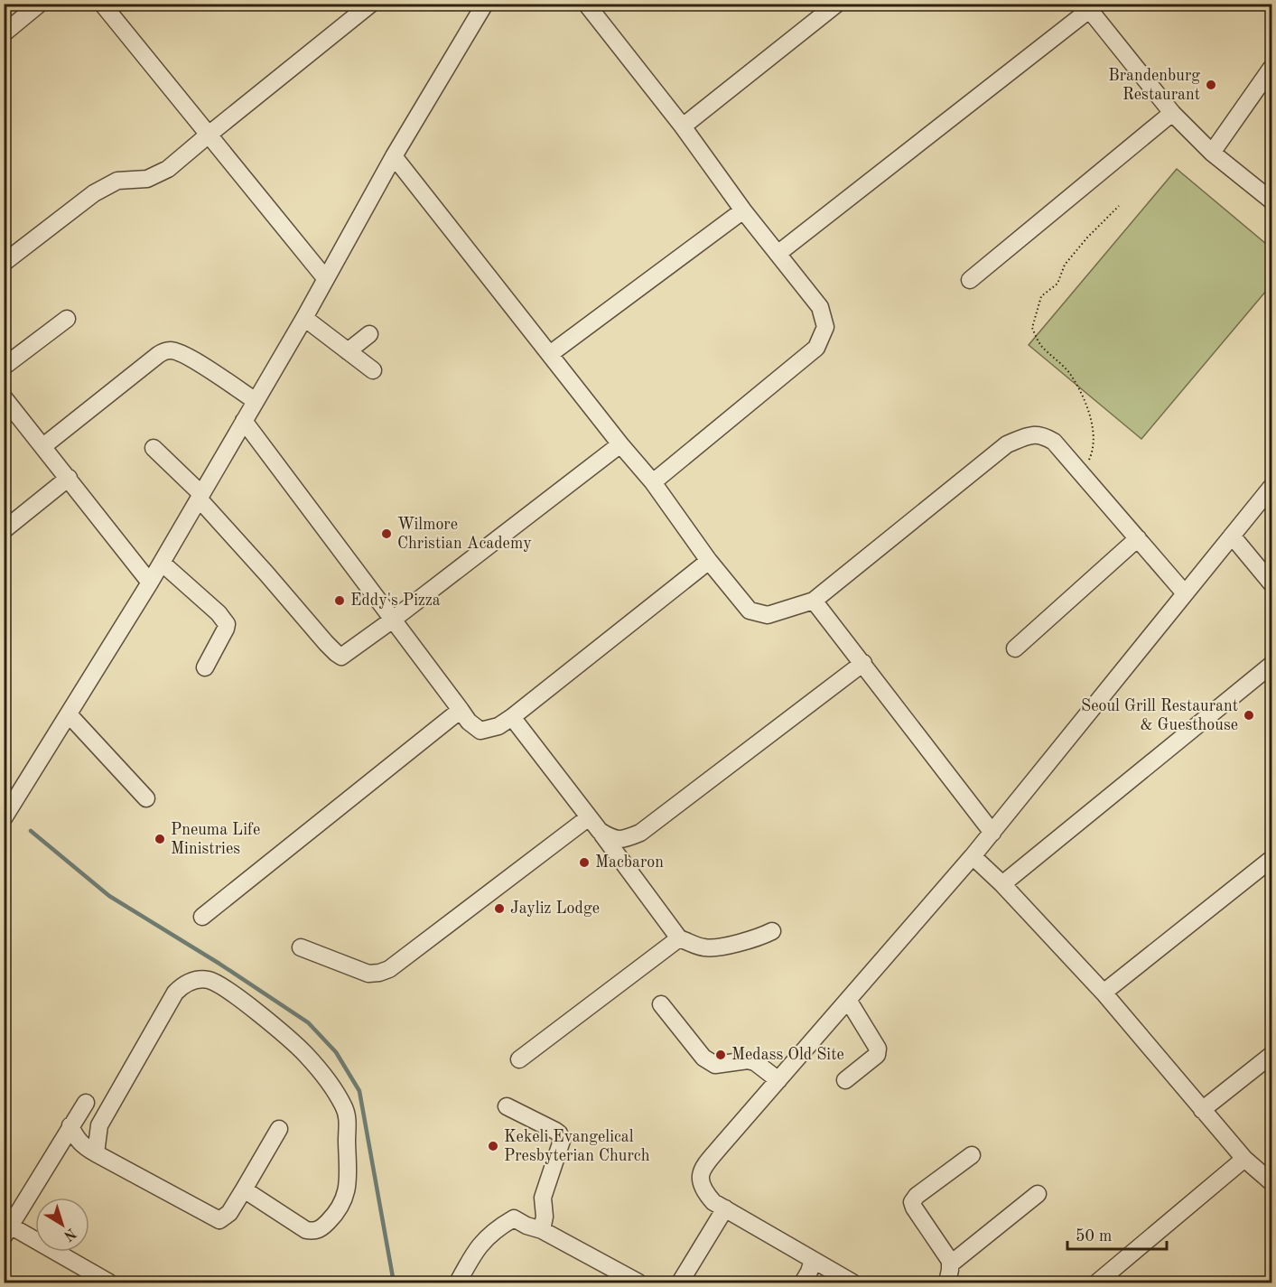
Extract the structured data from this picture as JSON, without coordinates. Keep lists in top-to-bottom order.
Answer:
{
  "places": [
    "Brandenburg Restaurant",
    "Wilmore Christian Academy",
    "Eddy's Pizza",
    "Seoul Grill Restaurant & Guesthouse",
    "Pneuma Life Ministries",
    "Macbaron",
    "Jayliz Lodge",
    "Medass Old Site",
    "Kekeli Evangelical Presbyterian Church"
  ],
  "scale_bar": "50 m",
  "north": "bottom right"
}
